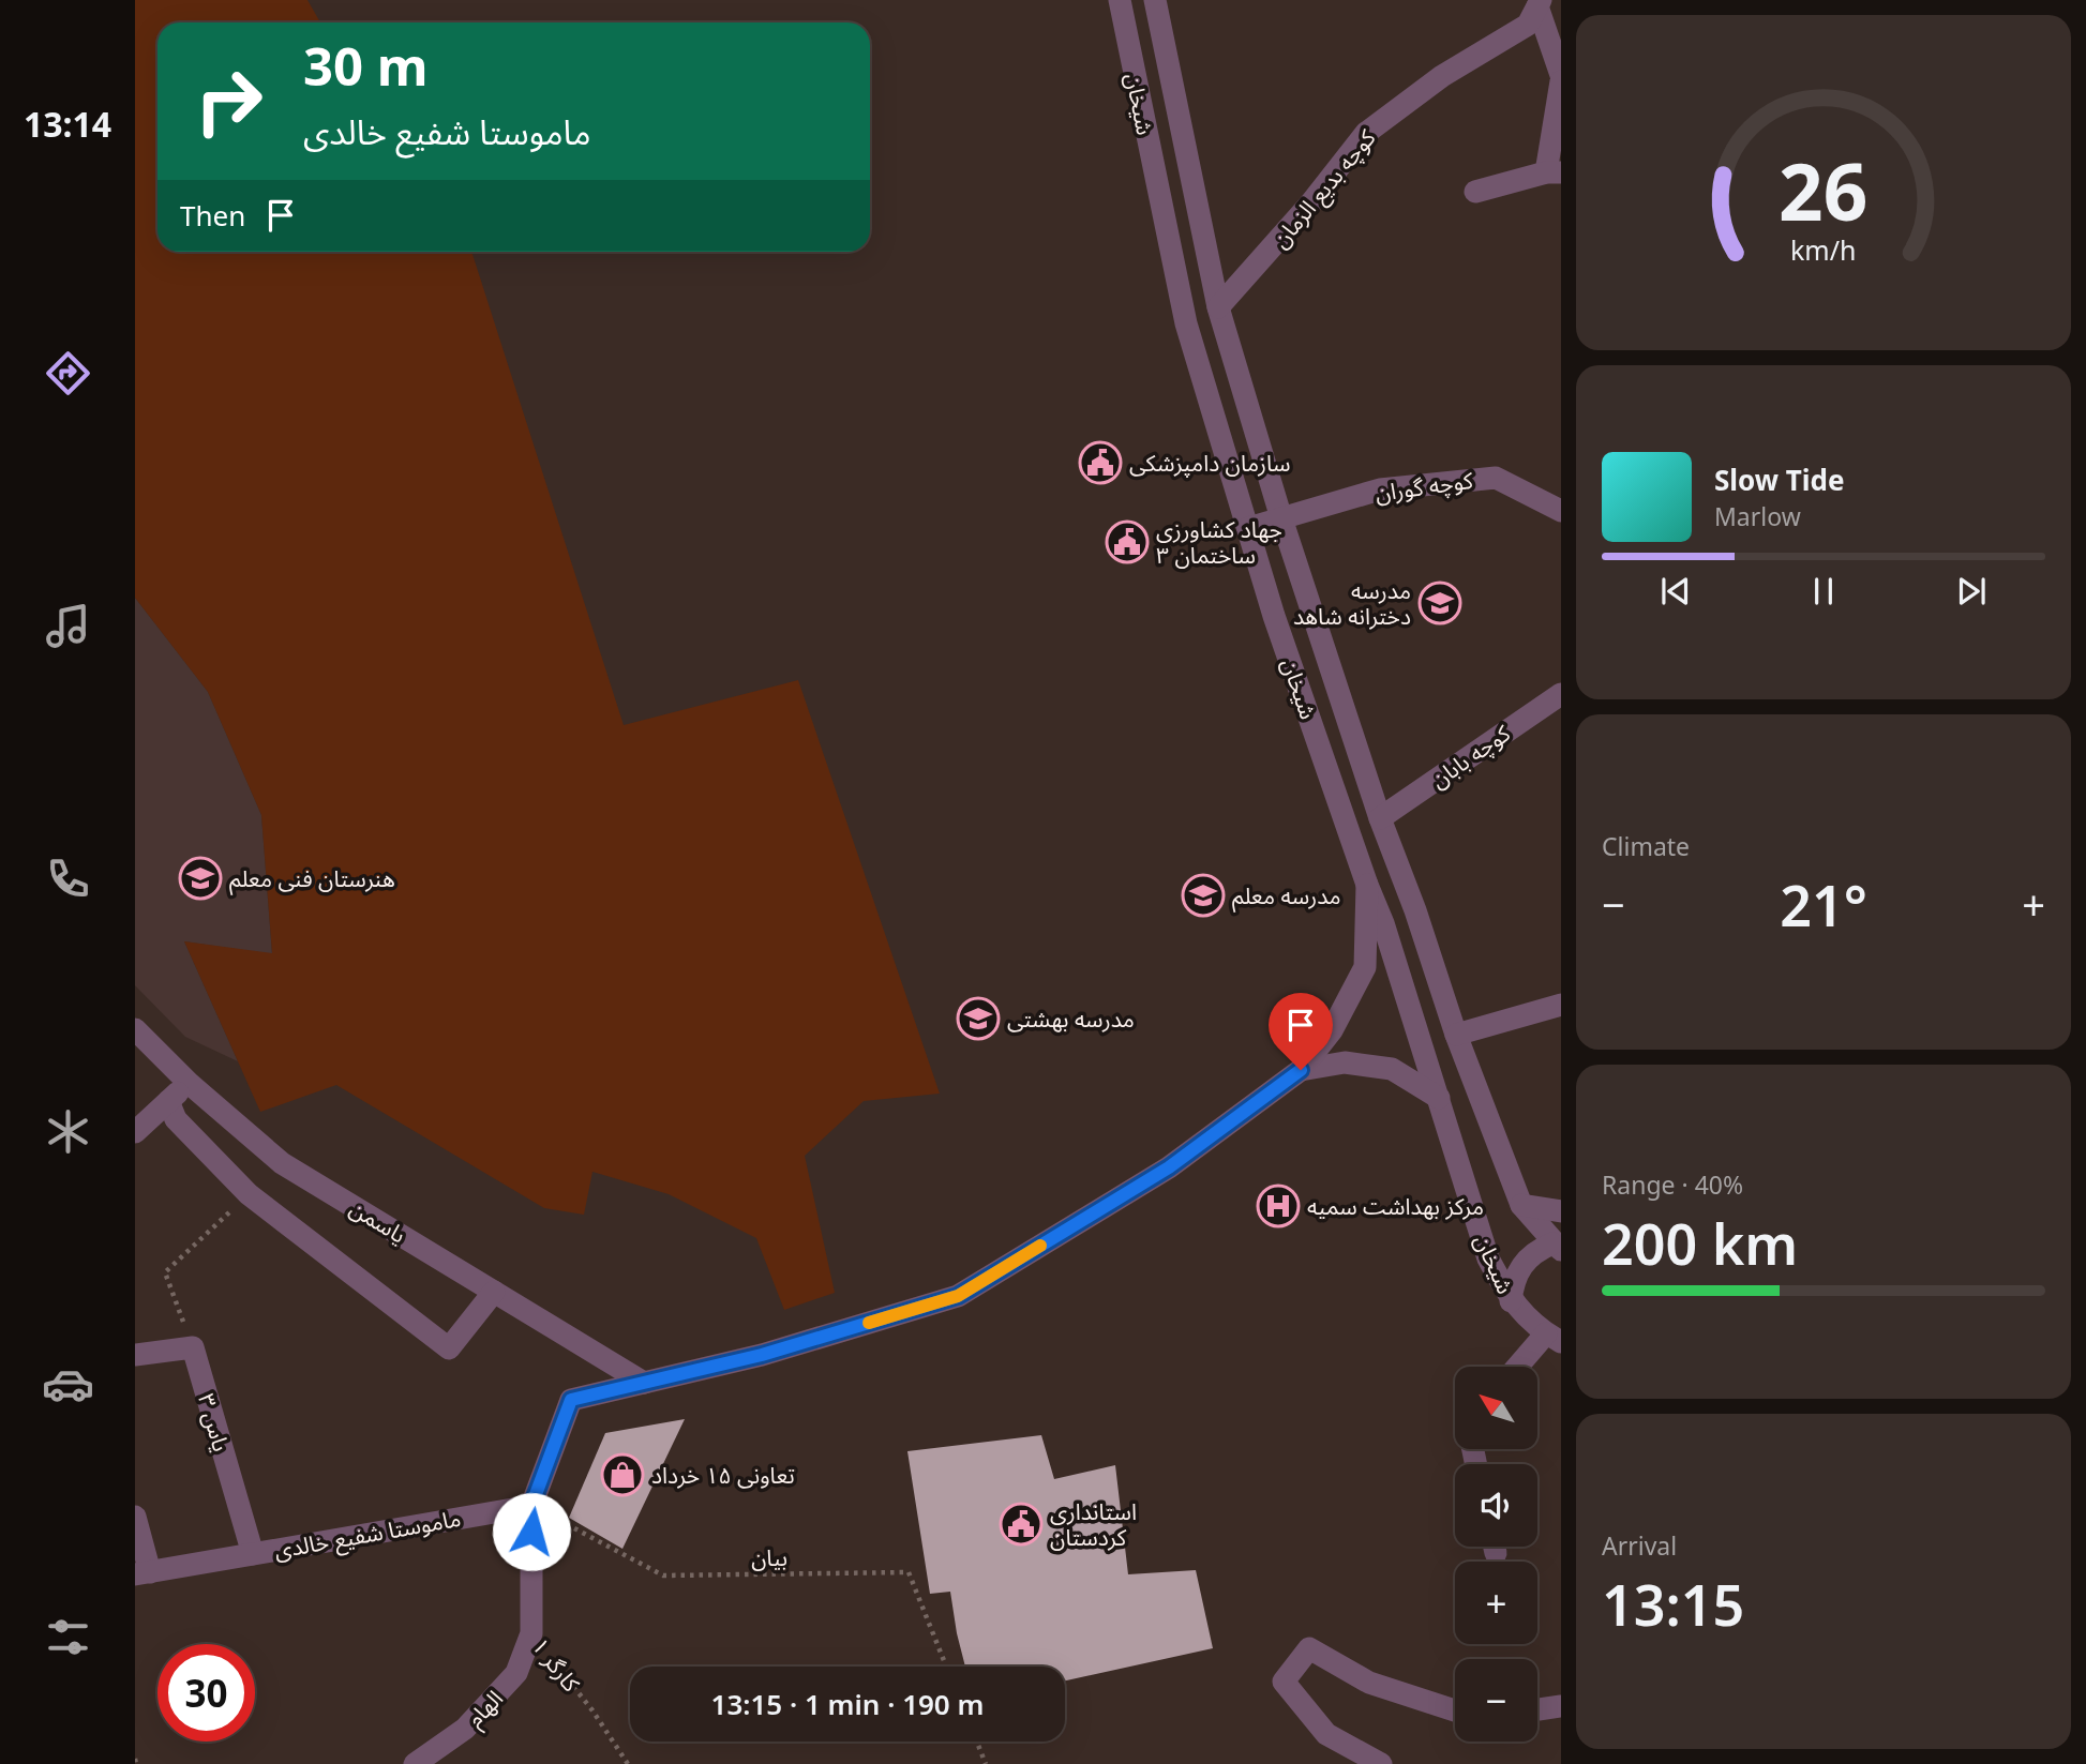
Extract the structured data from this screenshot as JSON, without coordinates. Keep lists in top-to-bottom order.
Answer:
{
  "streets": {
    "street": [
      "شیخان",
      "کوچه بدیع الزمان",
      "کوچه گوران",
      "کوچه بابان",
      "یاسمن",
      "یاس ۳",
      "ماموستا شفیع خالدی",
      "کارگر ۱",
      "الهام"
    ],
    "path": ["بیان"]
  },
  "crossings": [
    ["شیخان", "کوچه بدیع الزمان"],
    ["شیخان", "کوچه گوران"],
    ["شیخان", "کوچه بابان"],
    ["یاس ۳", "ماموستا شفیع خالدی"],
    ["ماموستا شفیع خالدی", "بیان"],
    ["ماموستا شفیع خالدی", "کارگر ۱"],
    ["بیان", "کارگر ۱"],
    ["کارگر ۱", "الهام"]
  ],
  "places": {
    "public building": ["سازمان دامپزشکی", "جهاد کشاورزی ساختمان ۳", "استانداری کردستان"],
    "school or university": [
      "مدرسه دخترانه شاهد",
      "هنرستان فنی معلم",
      "مدرسه معلم",
      "مدرسه بهشتی"
    ],
    "hospital": ["مرکز بهداشت سمیه"],
    "shop": ["تعاونی ۱۵ خرداد"]
  },
  "north": "top left",
  "page": {
    "tabs": "13:14",
    "turn": ["30 m", "ماموستا شفیع خالدی"],
    "then": "Then",
    "song": ["Slow Tide", "Marlow"],
    "tile": [
      "Climate",
      ["Range · 40%", "200 km"],
      ["Arrival", "13:15"]
    ],
    "heat": ["−", "21°", "+"],
    "map_buttons": ["+", "−"],
    "limit": "30",
    "trip": "13:15 · 1 min · 190 m",
    "gauge": ["26", "km/h"]
  }
}
